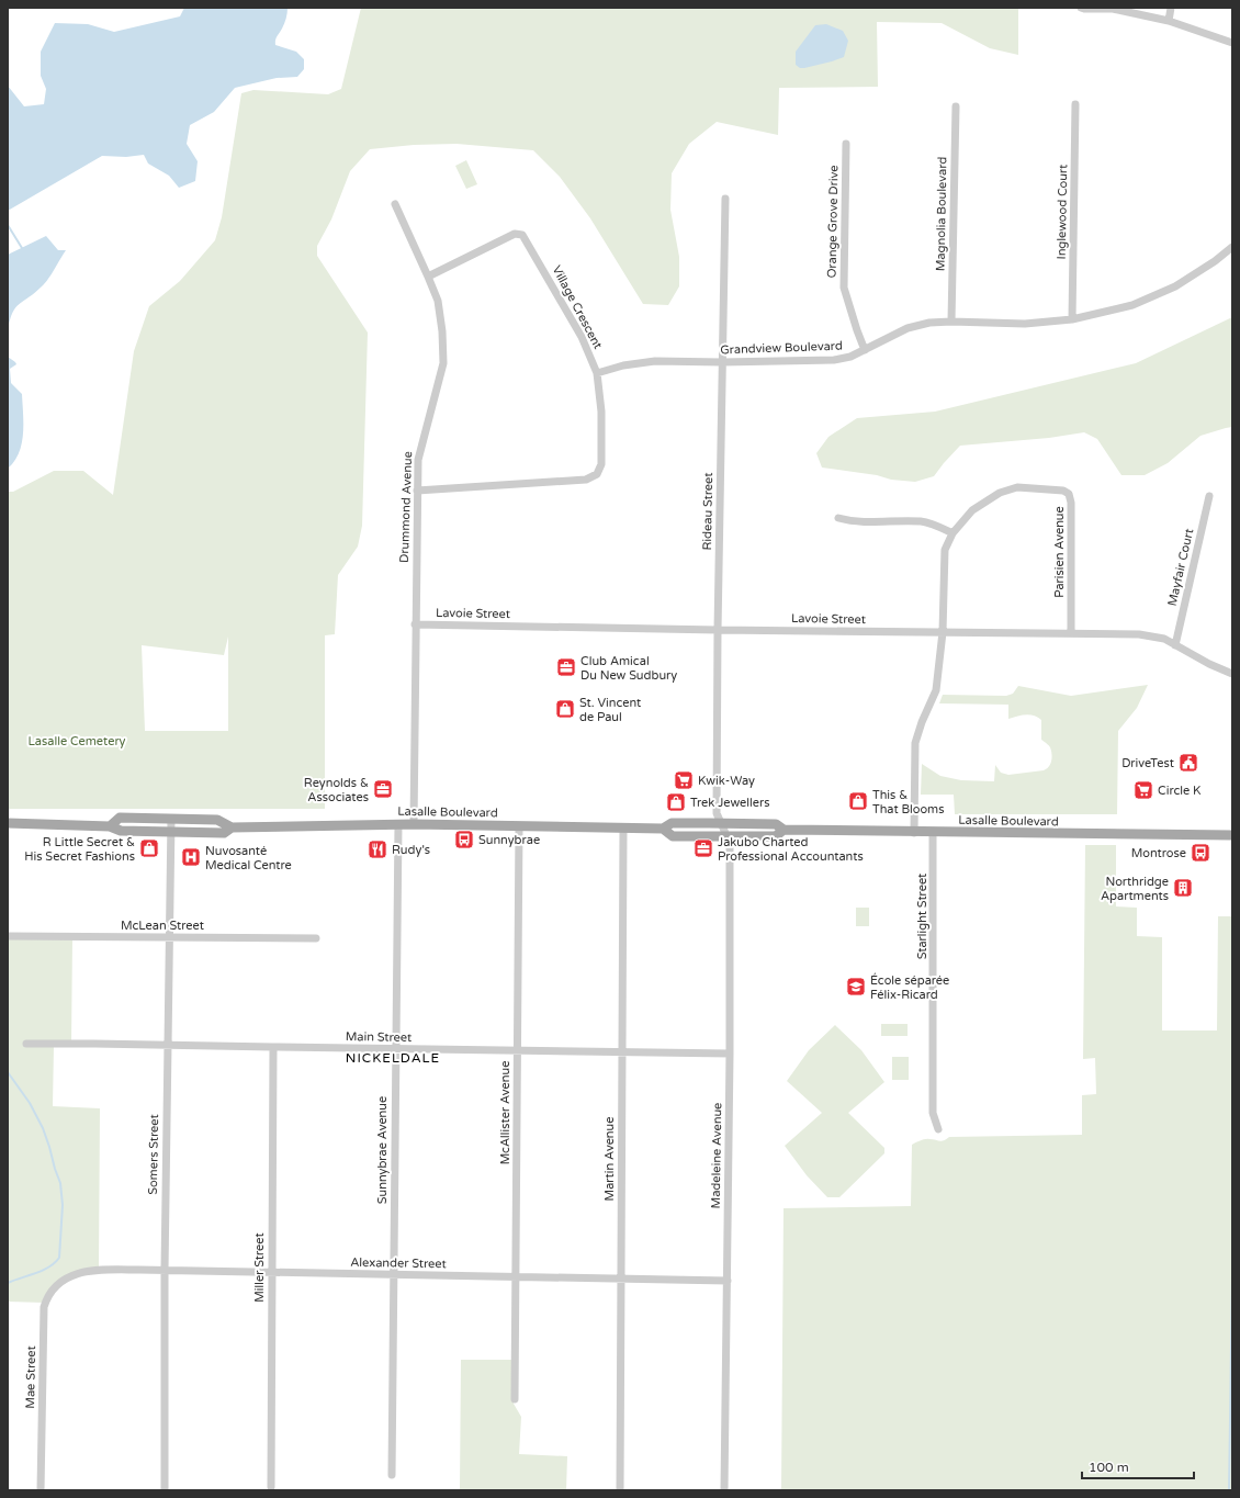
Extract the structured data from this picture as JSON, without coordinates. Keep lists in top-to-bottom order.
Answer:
{
  "streets": {
    "main road": ["Lasalle Boulevard"],
    "street": [
      "Inglewood Court",
      "Magnolia Boulevard",
      "Orange Grove Drive",
      "Village Crescent",
      "Grandview Boulevard",
      "Drummond Avenue",
      "Rideau Street",
      "Parisien Avenue",
      "Mayfair Court",
      "Lavoie Street",
      "Starlight Street",
      "McLean Street",
      "Main Street",
      "McAllister Avenue",
      "Sunnybrae Avenue",
      "Somers Street",
      "Madeleine Avenue",
      "Martin Avenue",
      "Alexander Street",
      "Miller Street",
      "Mae Street"
    ]
  },
  "crossings": [
    ["Inglewood Court", "Grandview Boulevard"],
    ["Magnolia Boulevard", "Grandview Boulevard"],
    ["Orange Grove Drive", "Grandview Boulevard"],
    ["Village Crescent", "Grandview Boulevard"],
    ["Village Crescent", "Drummond Avenue"],
    ["Grandview Boulevard", "Rideau Street"],
    ["Drummond Avenue", "Lavoie Street"],
    ["Drummond Avenue", "Lasalle Boulevard"],
    ["Rideau Street", "Lavoie Street"],
    ["Rideau Street", "Lasalle Boulevard"],
    ["Rideau Street", "Madeleine Avenue"],
    ["Parisien Avenue", "Lavoie Street"],
    ["Parisien Avenue", "Lasalle Boulevard"],
    ["Mayfair Court", "Lavoie Street"],
    ["Lasalle Boulevard", "Starlight Street"],
    ["Lasalle Boulevard", "McAllister Avenue"],
    ["Lasalle Boulevard", "Sunnybrae Avenue"],
    ["Lasalle Boulevard", "Somers Street"],
    ["Lasalle Boulevard", "Madeleine Avenue"],
    ["Lasalle Boulevard", "Martin Avenue"],
    ["McLean Street", "Somers Street"],
    ["Main Street", "McAllister Avenue"],
    ["Main Street", "Sunnybrae Avenue"],
    ["Main Street", "Somers Street"],
    ["Main Street", "Madeleine Avenue"],
    ["Main Street", "Martin Avenue"],
    ["Main Street", "Miller Street"],
    ["McAllister Avenue", "Alexander Street"],
    ["Sunnybrae Avenue", "Alexander Street"],
    ["Somers Street", "Alexander Street"],
    ["Madeleine Avenue", "Alexander Street"],
    ["Martin Avenue", "Alexander Street"],
    ["Alexander Street", "Miller Street"],
    ["Alexander Street", "Mae Street"]
  ],
  "districts": ["NICKELDALE"],
  "parks": ["Lasalle Cemetery"],
  "places": {
    "office": ["Club Amical Du New Sudbury", "Reynolds & Associates", "Jakubo Charted Professional Accountants"],
    "shop": [
      "St. Vincent de Paul",
      "This & That Blooms",
      "Trek Jewellers",
      "R Little Secret & His Secret Fashions"
    ],
    "public building": ["DriveTest"],
    "supermarket": ["Kwik-Way", "Circle K"],
    "bus stop": ["Sunnybrae", "Montrose"],
    "restaurant": ["Rudy's"],
    "hospital": ["Nuvosanté Medical Centre"],
    "building": ["Northridge Apartments"],
    "school or university": ["École séparée Félix-Ricard"]
  },
  "scale_bar": "100 m"
}
